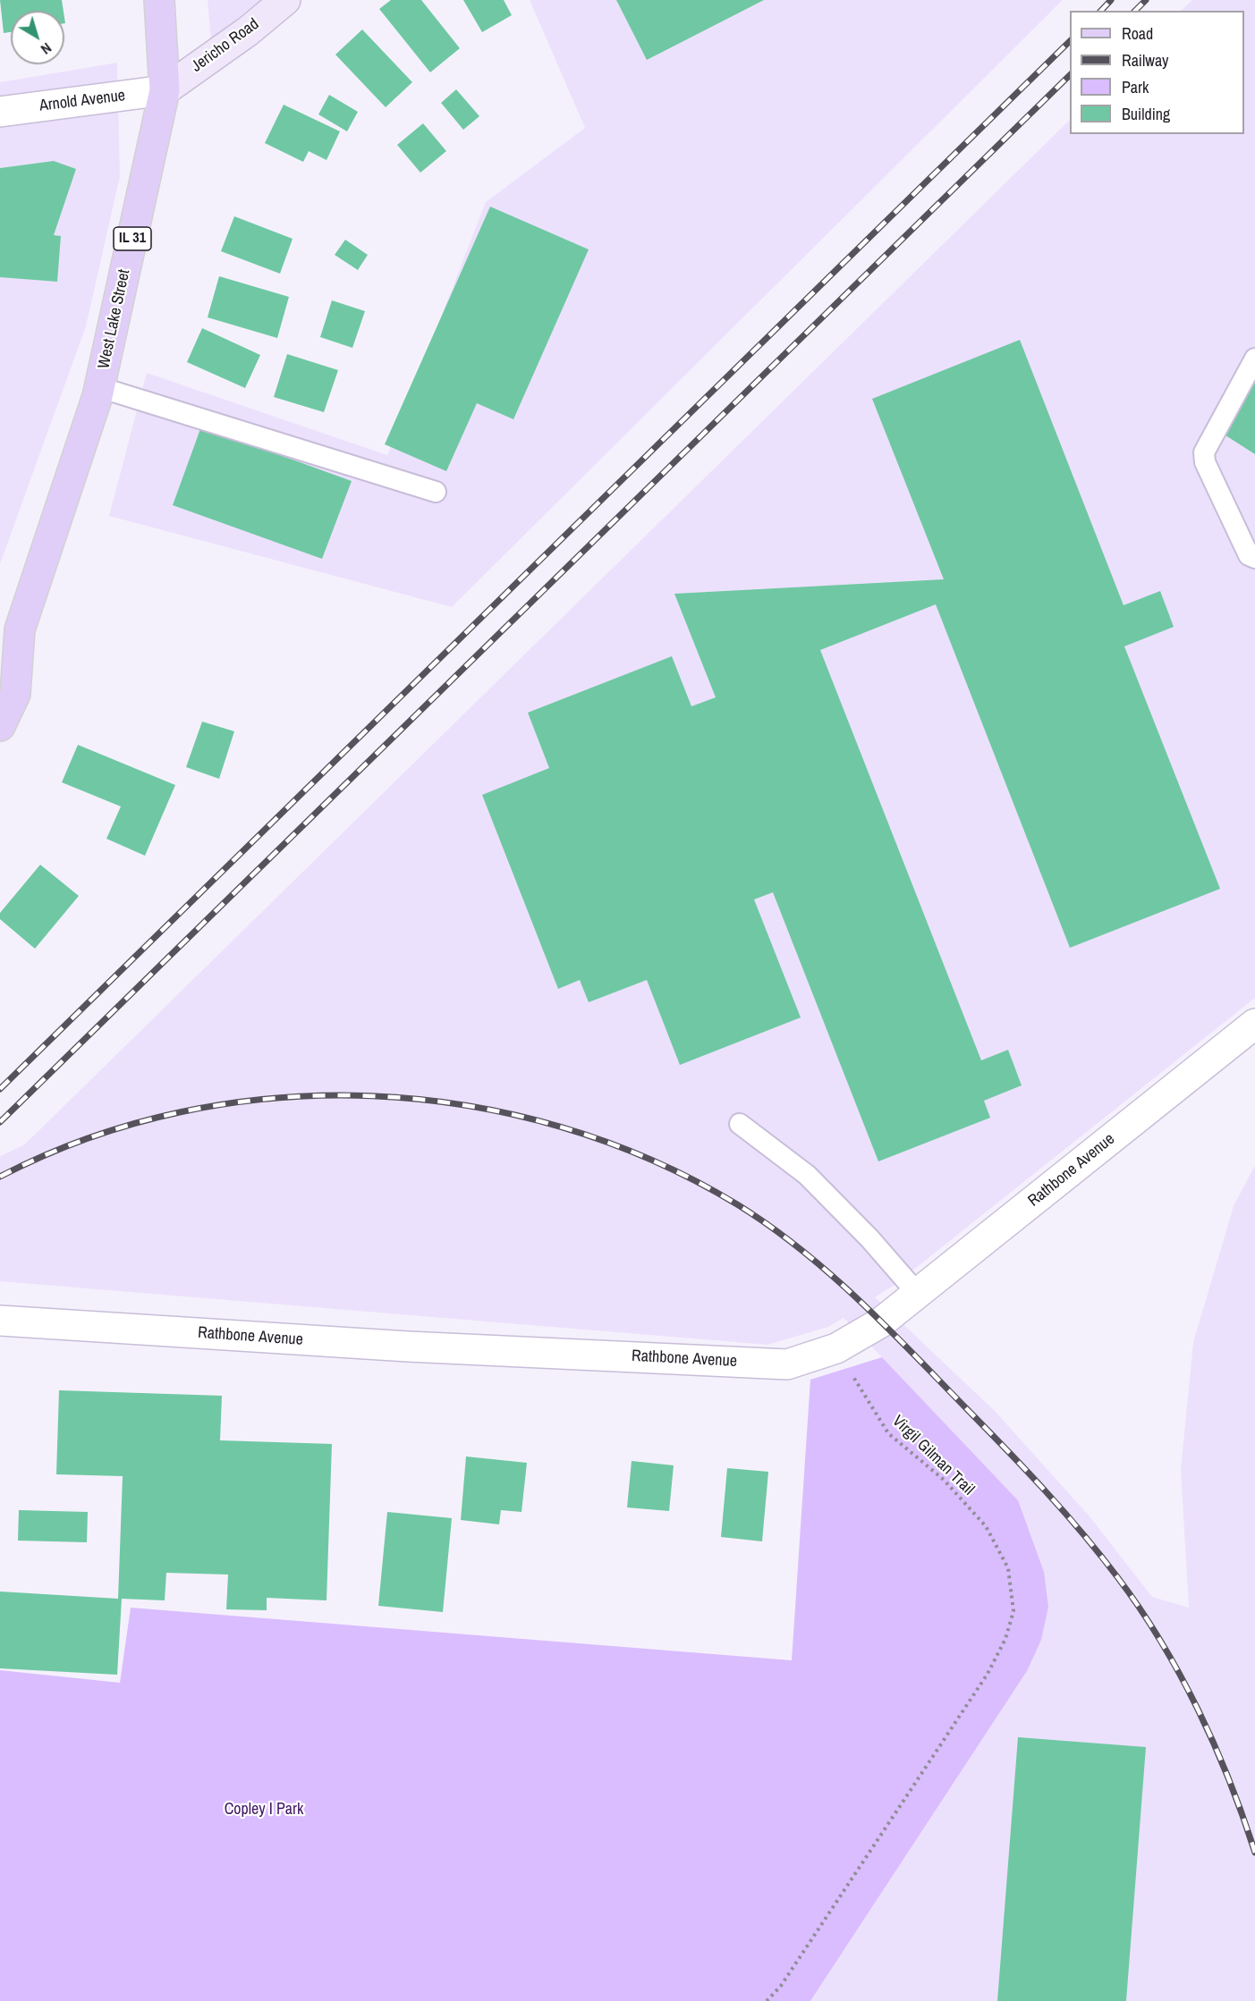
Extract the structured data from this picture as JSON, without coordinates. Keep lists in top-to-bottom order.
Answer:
{
  "streets": {
    "main road": ["Jericho Road", "IL 31", "West Lake Street"],
    "street": ["Arnold Avenue", "Rathbone Avenue"],
    "path": ["Virgil Gilman Trail"]
  },
  "crossings": [
    ["Jericho Road", "Arnold Avenue"],
    ["Jericho Road", "West Lake Street"],
    ["Arnold Avenue", "West Lake Street"],
    ["Rathbone Avenue", "Virgil Gilman Trail"]
  ],
  "parks": ["Copley I Park"],
  "legend": [
    "Road",
    "Railway",
    "Park",
    "Building"
  ],
  "north": "bottom right"
}
